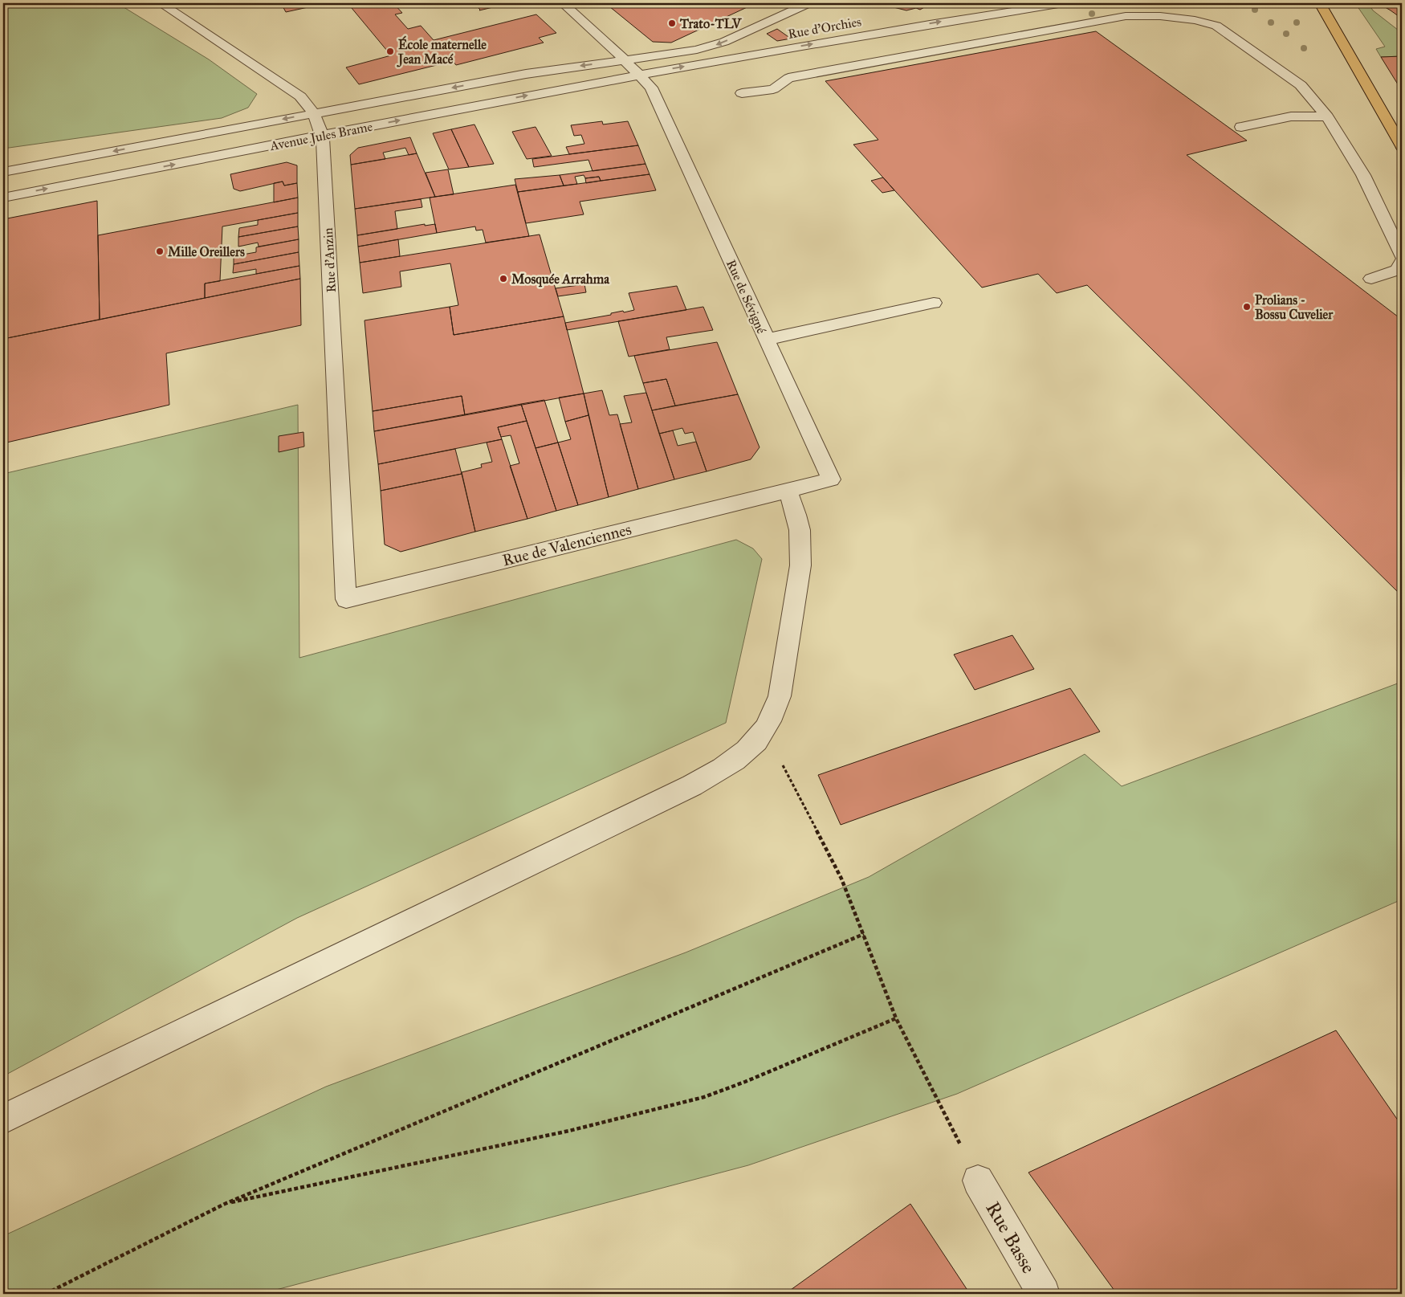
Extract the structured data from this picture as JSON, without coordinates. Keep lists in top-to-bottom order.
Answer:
{
  "streets": {
    "street": [
      "Rue d'Orchies",
      "Avenue Jules Brame",
      "Rue d'Anzin",
      "Rue de Sévigné",
      "Rue de Valenciennes",
      "Rue Basse"
    ]
  },
  "crossings": [
    ["Rue d'Orchies", "Avenue Jules Brame"],
    ["Rue d'Orchies", "Rue de Sévigné"],
    ["Avenue Jules Brame", "Rue d'Anzin"],
    ["Avenue Jules Brame", "Rue de Sévigné"],
    ["Rue d'Anzin", "Rue de Valenciennes"],
    ["Rue de Sévigné", "Rue de Valenciennes"]
  ],
  "places": [
    "Trato-TLV",
    "École maternelle Jean Macé",
    "Mille Oreillers",
    "Mosquée Arrahma",
    "Prolians - Bossu Cuvelier"
  ]
}
